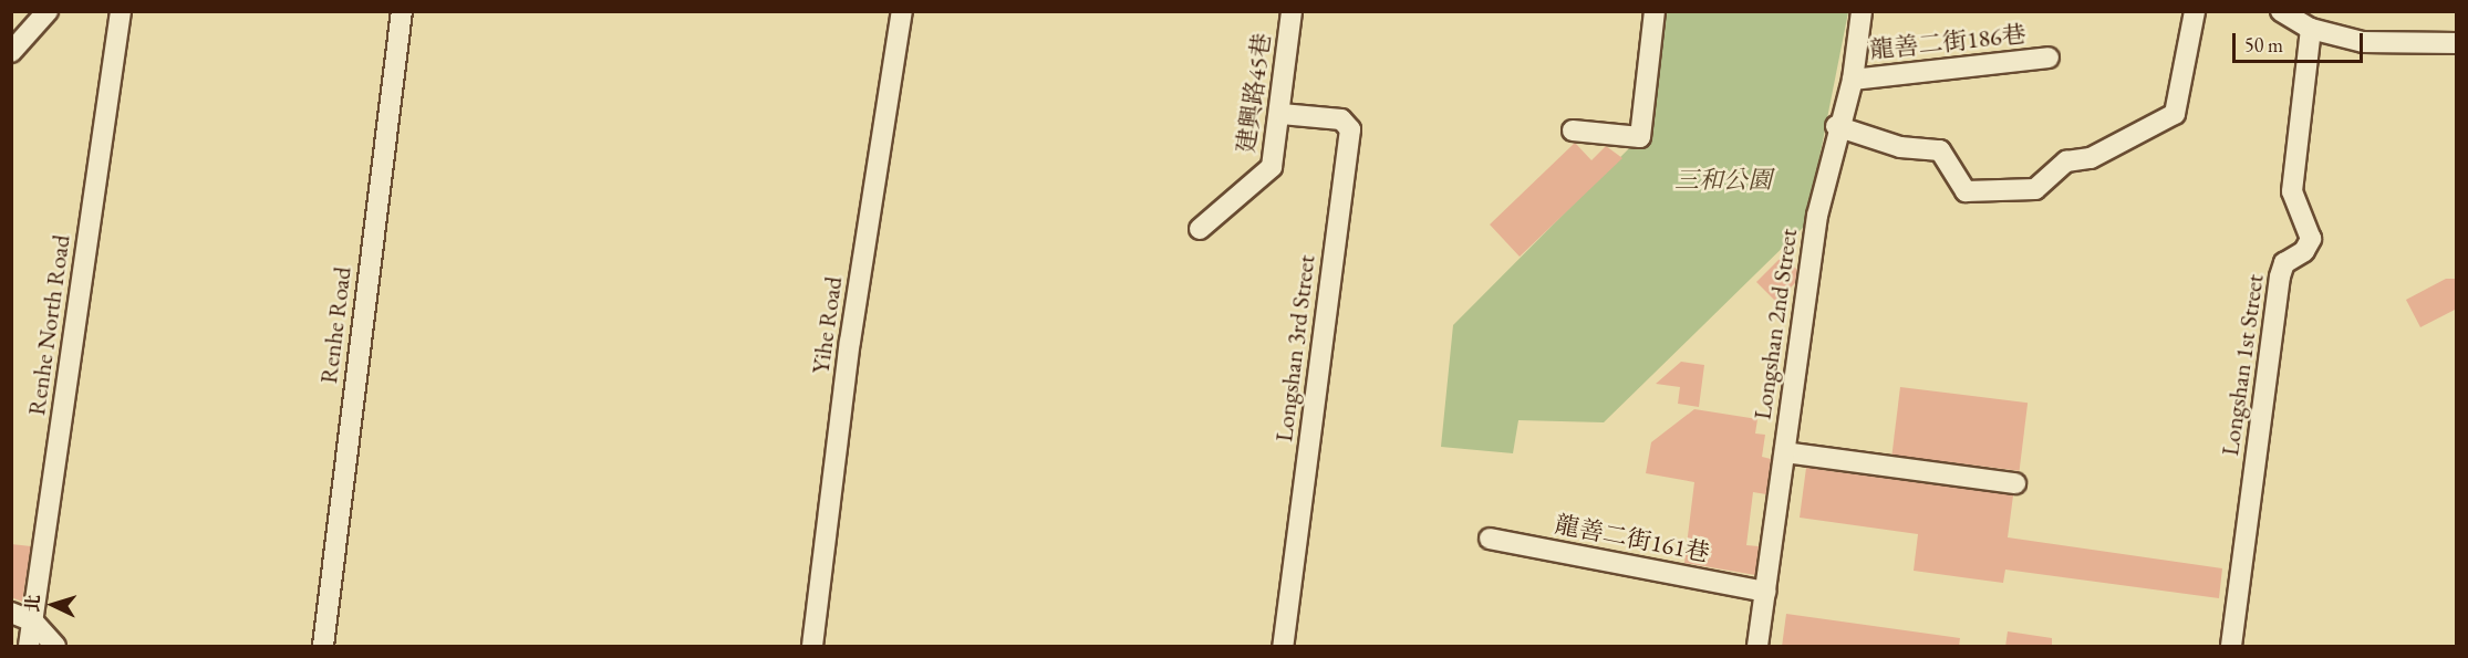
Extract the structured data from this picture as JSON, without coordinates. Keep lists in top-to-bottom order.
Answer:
{
  "streets": {
    "street": [
      "龍善二街186巷",
      "建興路45巷",
      "Longshan 2nd Street",
      "Renhe North Road",
      "Renhe Road",
      "Yihe Road",
      "Longshan 3rd Street",
      "Longshan 1st Street",
      "龍善二街161巷"
    ]
  },
  "crossings": [
    ["龍善二街186巷", "Longshan 2nd Street"],
    ["建興路45巷", "Longshan 3rd Street"],
    ["Longshan 2nd Street", "龍善二街161巷"]
  ],
  "parks": ["三和公園"],
  "scale_bar": "50 m",
  "north": "left"
}
